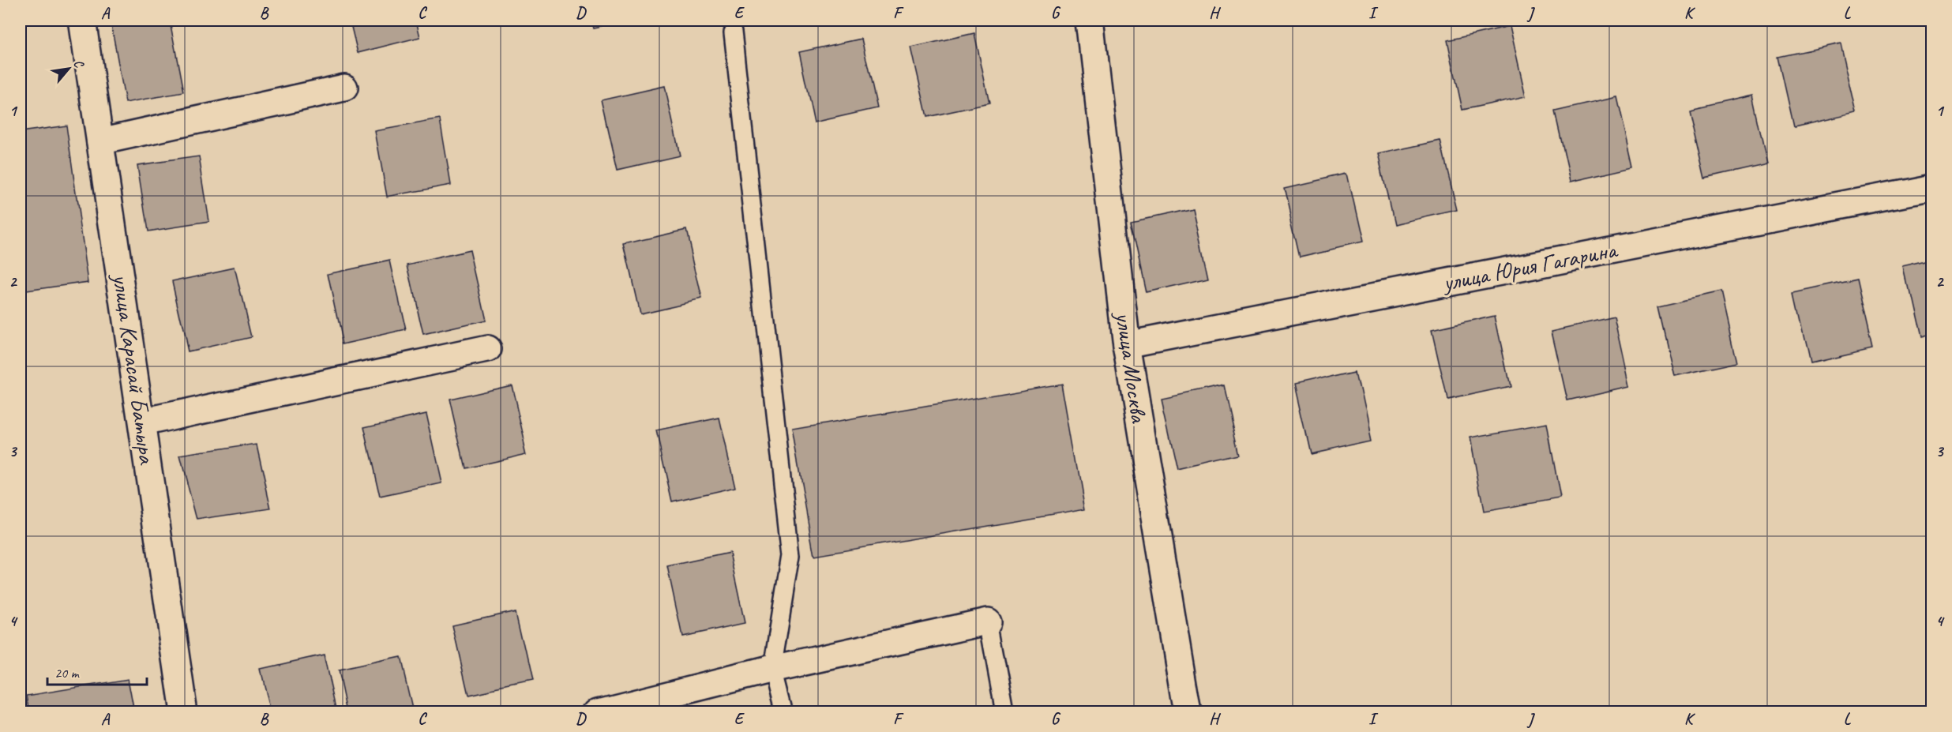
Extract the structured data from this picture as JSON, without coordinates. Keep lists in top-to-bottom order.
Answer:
{
  "streets": {
    "street": ["улица Юрия Гагарина", "улица Москва", "улица Карасай Батыра"]
  },
  "crossings": [
    ["улица Юрия Гагарина", "улица Москва"]
  ],
  "scale_bar": "20 m",
  "north": "top right",
  "grid": {
    "columns": [
      "A",
      "B",
      "C",
      "D",
      "E",
      "F",
      "G",
      "H",
      "I",
      "J",
      "K",
      "L"
    ],
    "rows": [
      "1",
      "2",
      "3",
      "4"
    ]
  }
}
